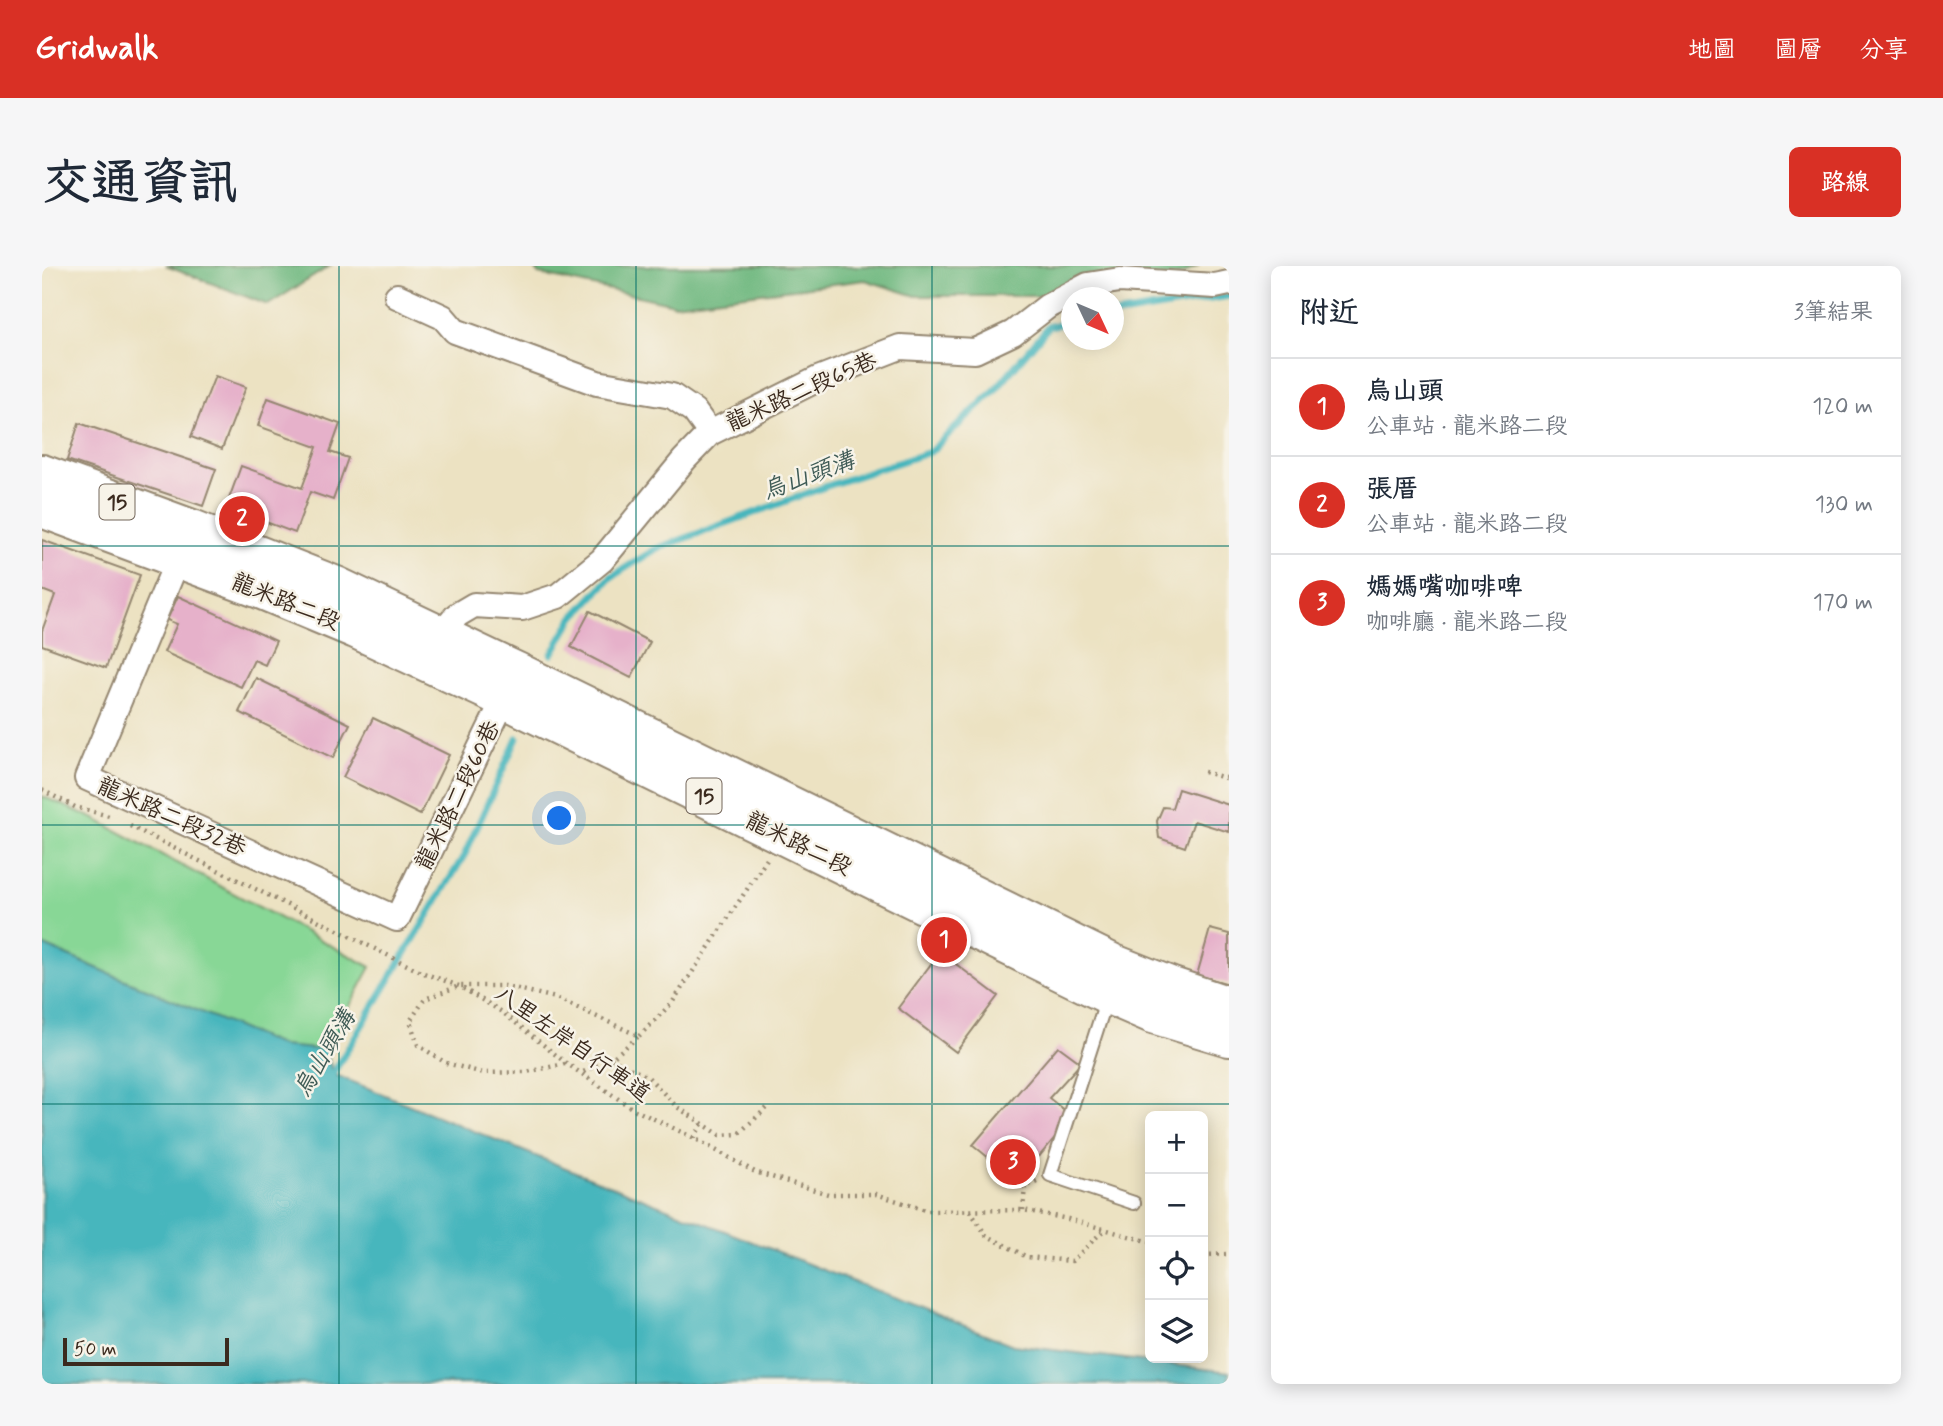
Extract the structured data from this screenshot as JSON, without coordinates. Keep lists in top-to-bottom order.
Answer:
{
  "streets": {
    "main road": ["15", "龍米路二段"],
    "street": ["龍米路二段65巷", "龍米路二段60巷", "龍米路二段32巷"],
    "path": ["八里左岸自行車道"]
  },
  "crossings": [
    ["龍米路二段65巷", "龍米路二段"],
    ["15", "龍米路二段"],
    ["15", "龍米路二段32巷"],
    ["龍米路二段", "龍米路二段60巷"],
    ["龍米路二段", "龍米路二段32巷"],
    ["龍米路二段60巷", "龍米路二段32巷"]
  ],
  "water": ["烏山頭溝"],
  "scale_bar": "50 m",
  "north": "bottom right",
  "page": {
    "header": "Gridwalk",
    "nav": ["地圖", "圖層", "分享"],
    "title": "交通資訊",
    "buttons": "路線",
    "heading": ["附近", "3筆結果"],
    "list": [
      {
        "mark": "1",
        "name": "烏山頭",
        "note": "公車站 · 龍米路二段",
        "value": "120 m"
      },
      {
        "mark": "2",
        "name": "張厝",
        "note": "公車站 · 龍米路二段",
        "value": "130 m"
      },
      {
        "mark": "3",
        "name": "媽媽嘴咖啡啤",
        "note": "咖啡廳 · 龍米路二段",
        "value": "170 m"
      }
    ],
    "pins": ["2", "1", "3"],
    "map_buttons": ["+", "−"],
    "scale": "50 m"
  }
}
